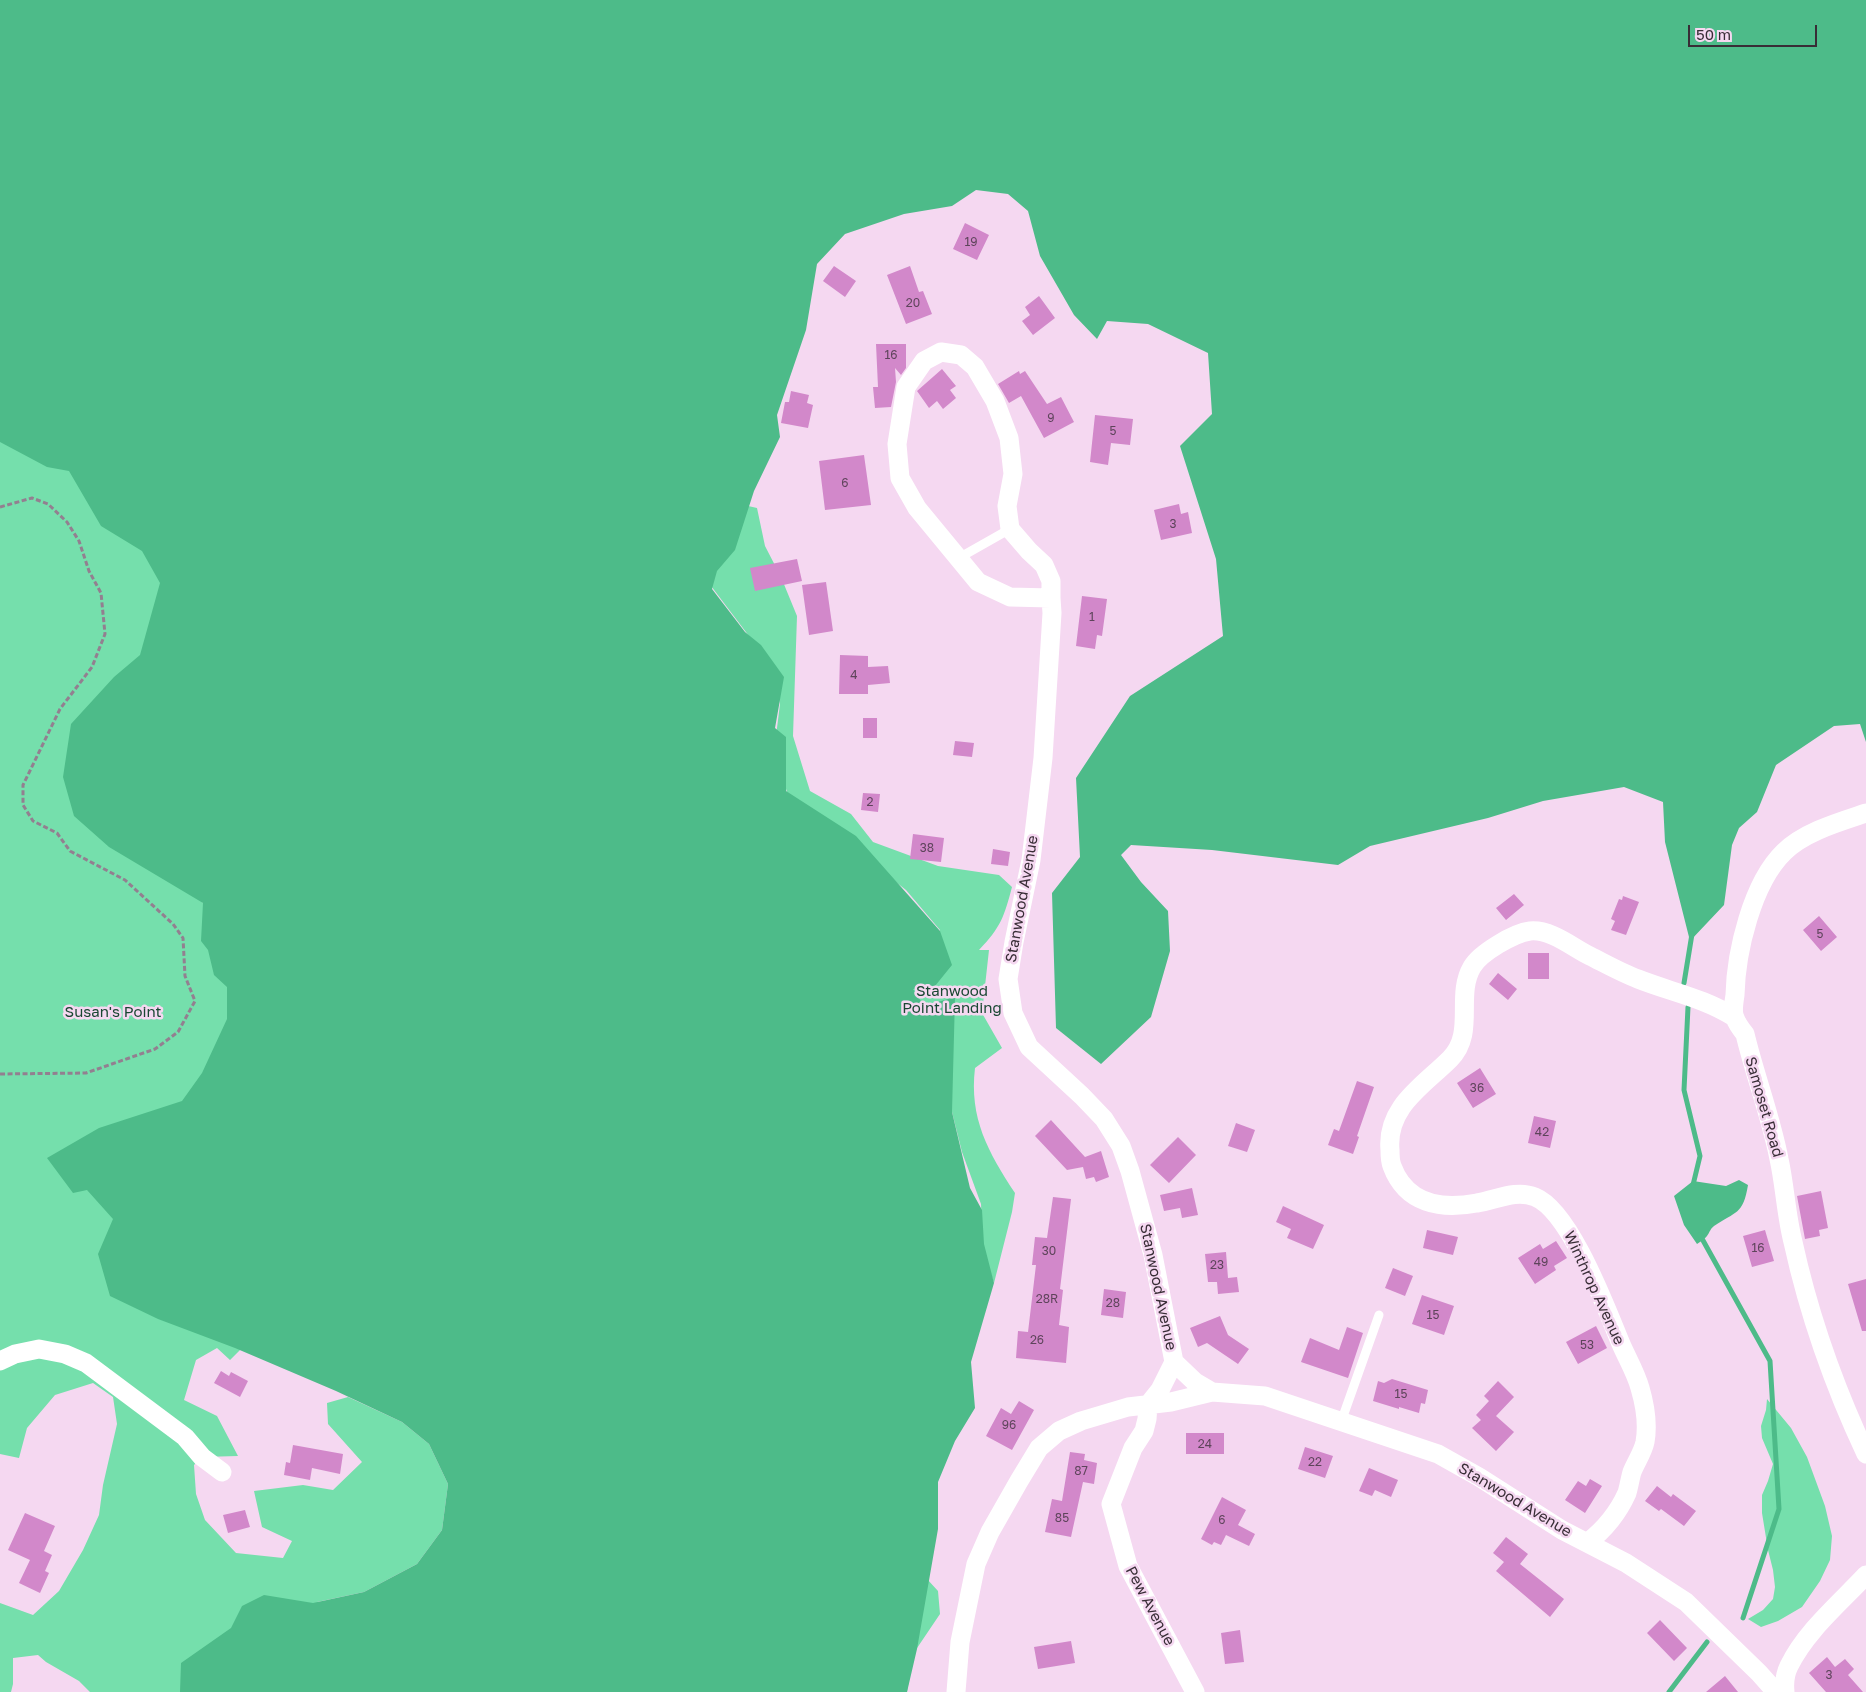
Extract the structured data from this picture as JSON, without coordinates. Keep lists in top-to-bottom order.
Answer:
{
  "streets": {
    "street": [
      "Stanwood Avenue",
      "Samoset Road",
      "Winthrop Avenue",
      "Pew Avenue"
    ]
  },
  "crossings": [
    ["Stanwood Avenue", "Winthrop Avenue"],
    ["Stanwood Avenue", "Pew Avenue"],
    ["Samoset Road", "Winthrop Avenue"]
  ],
  "parks": ["Stanwood Point Landing", "Susan's Point"],
  "house_numbers": [
    "19",
    "20",
    "16",
    "9",
    "5",
    "6",
    "3",
    "1",
    "4",
    "2",
    "38",
    "5",
    "36",
    "42",
    "16",
    "30",
    "49",
    "23",
    "28R",
    "28",
    "15",
    "26",
    "53",
    "15",
    "96",
    "24",
    "22",
    "87",
    "85",
    "6",
    "3"
  ],
  "scale_bar": "50 m"
}
